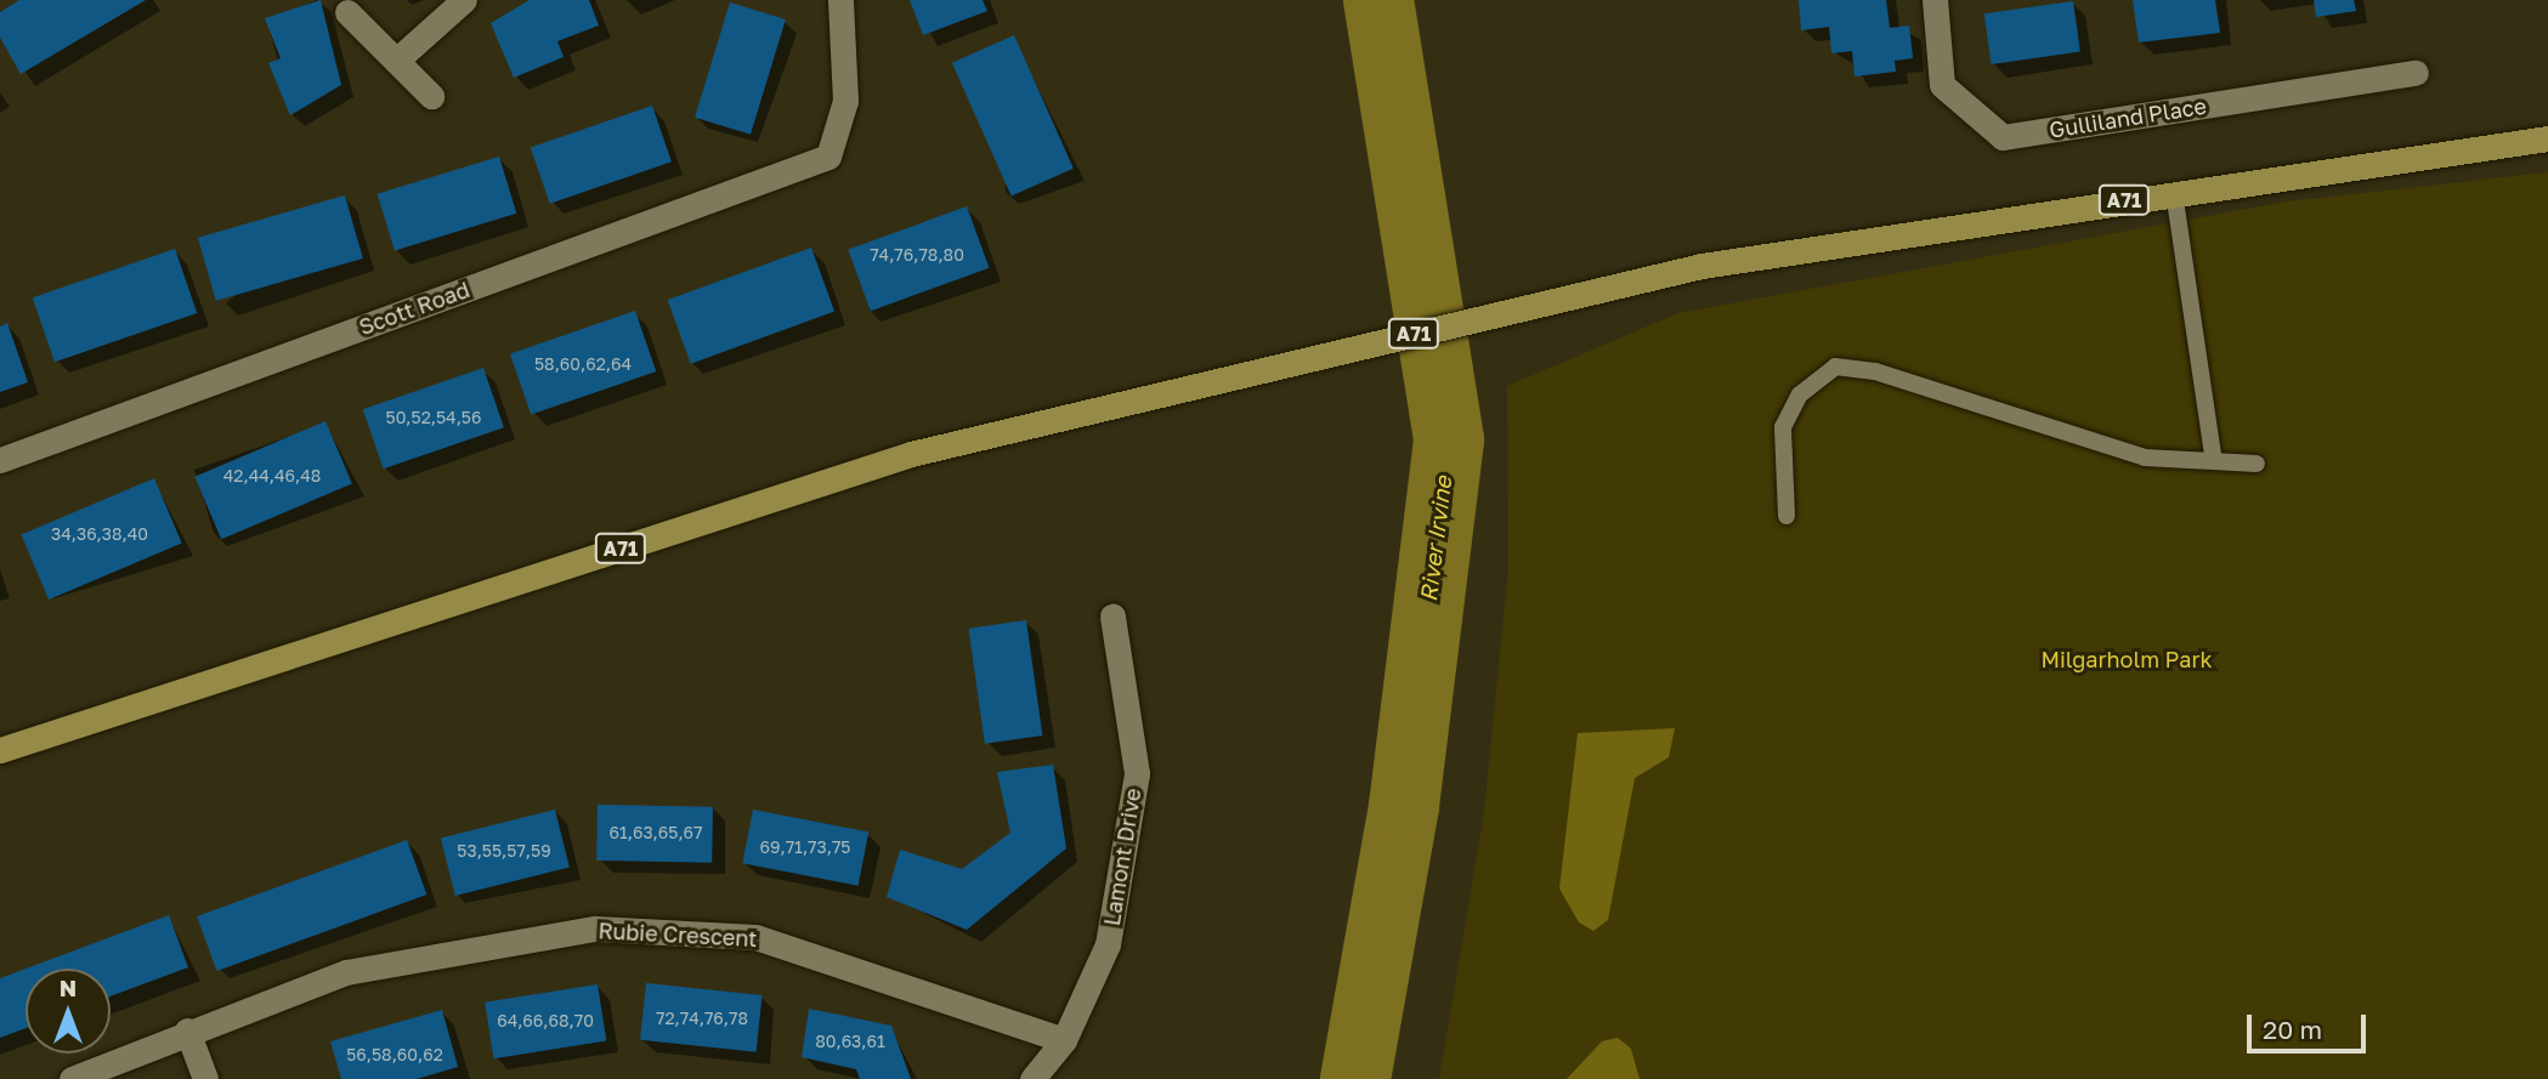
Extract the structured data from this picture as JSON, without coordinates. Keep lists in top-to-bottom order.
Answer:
{
  "streets": {
    "main road": ["A71"],
    "street": [
      "Gulliland Place",
      "Scott Road",
      "Lamont Drive",
      "Rubie Crescent"
    ]
  },
  "crossings": [
    ["Lamont Drive", "Rubie Crescent"]
  ],
  "water": ["River Irvine"],
  "parks": ["Milgarholm Park"],
  "house_numbers": [
    "74,76,78,80",
    "58,60,62,64",
    "50,52,54,56",
    "42,44,46,48",
    "34,36,38,40",
    "61,63,65,67",
    "69,71,73,75",
    "53,55,57,59",
    "72,74,76,78",
    "64,66,68,70",
    "80,63,61",
    "56,58,60,62"
  ],
  "scale_bar": "20 m",
  "north": "top"
}
